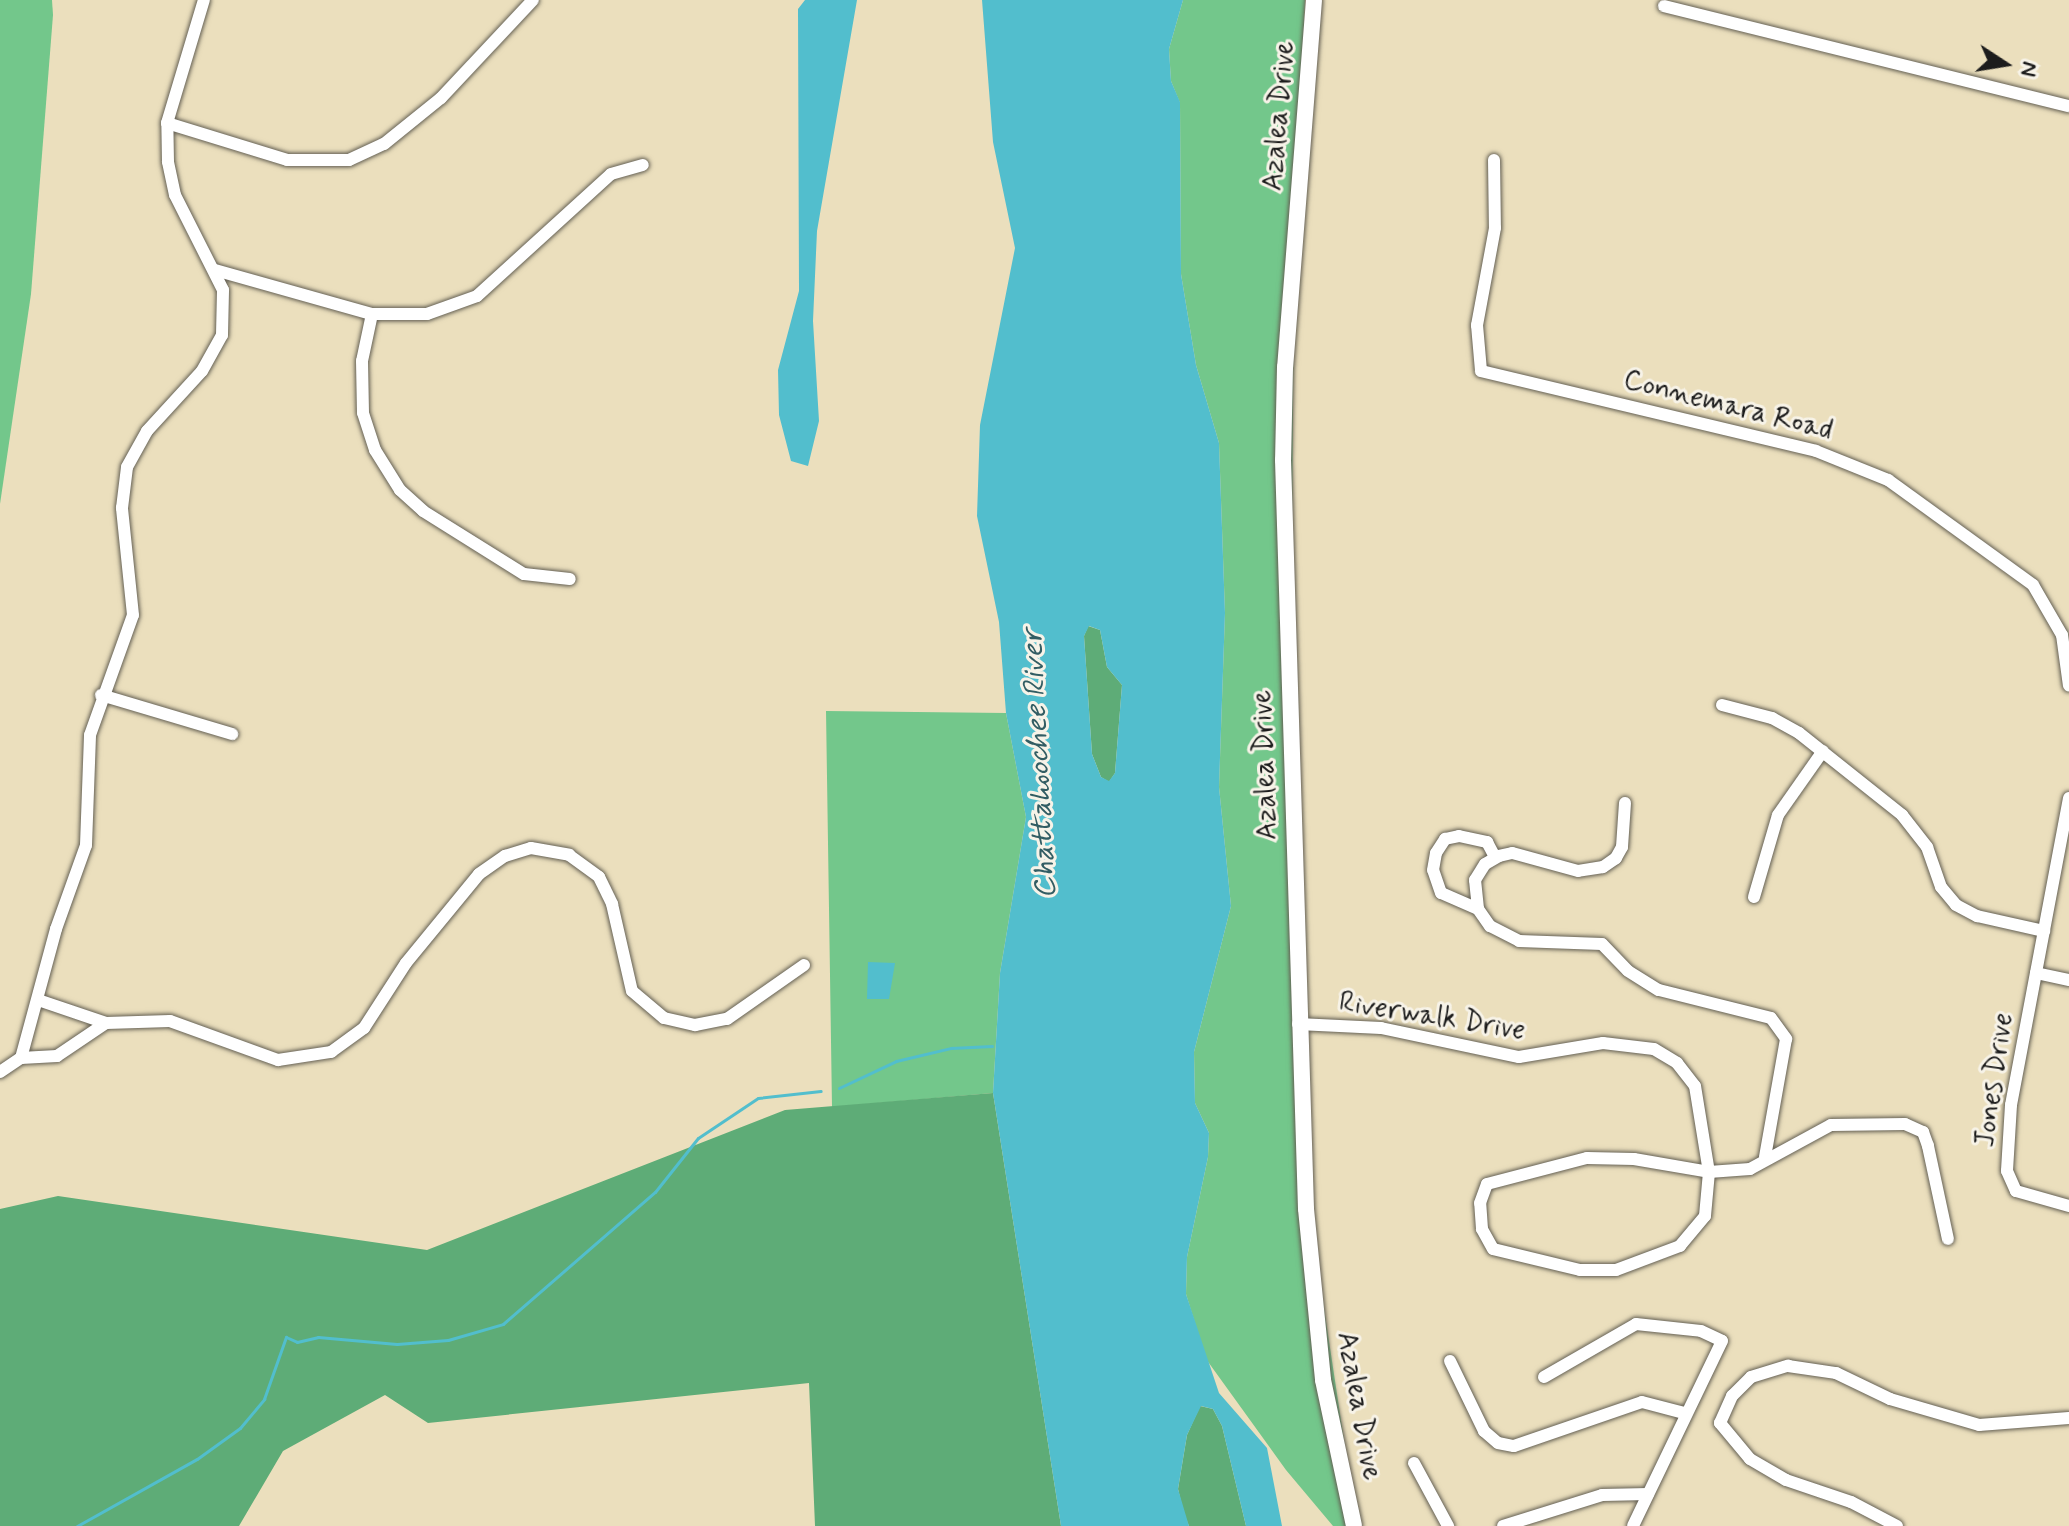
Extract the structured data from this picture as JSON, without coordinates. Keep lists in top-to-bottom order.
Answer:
{
  "streets": {
    "street": [
      "Azalea Drive",
      "Connemara Road",
      "Riverwalk Drive",
      "Jones Drive"
    ]
  },
  "crossings": [
    ["Azalea Drive", "Riverwalk Drive"]
  ],
  "water": ["Chattahoochee River"],
  "north": "right"
}
